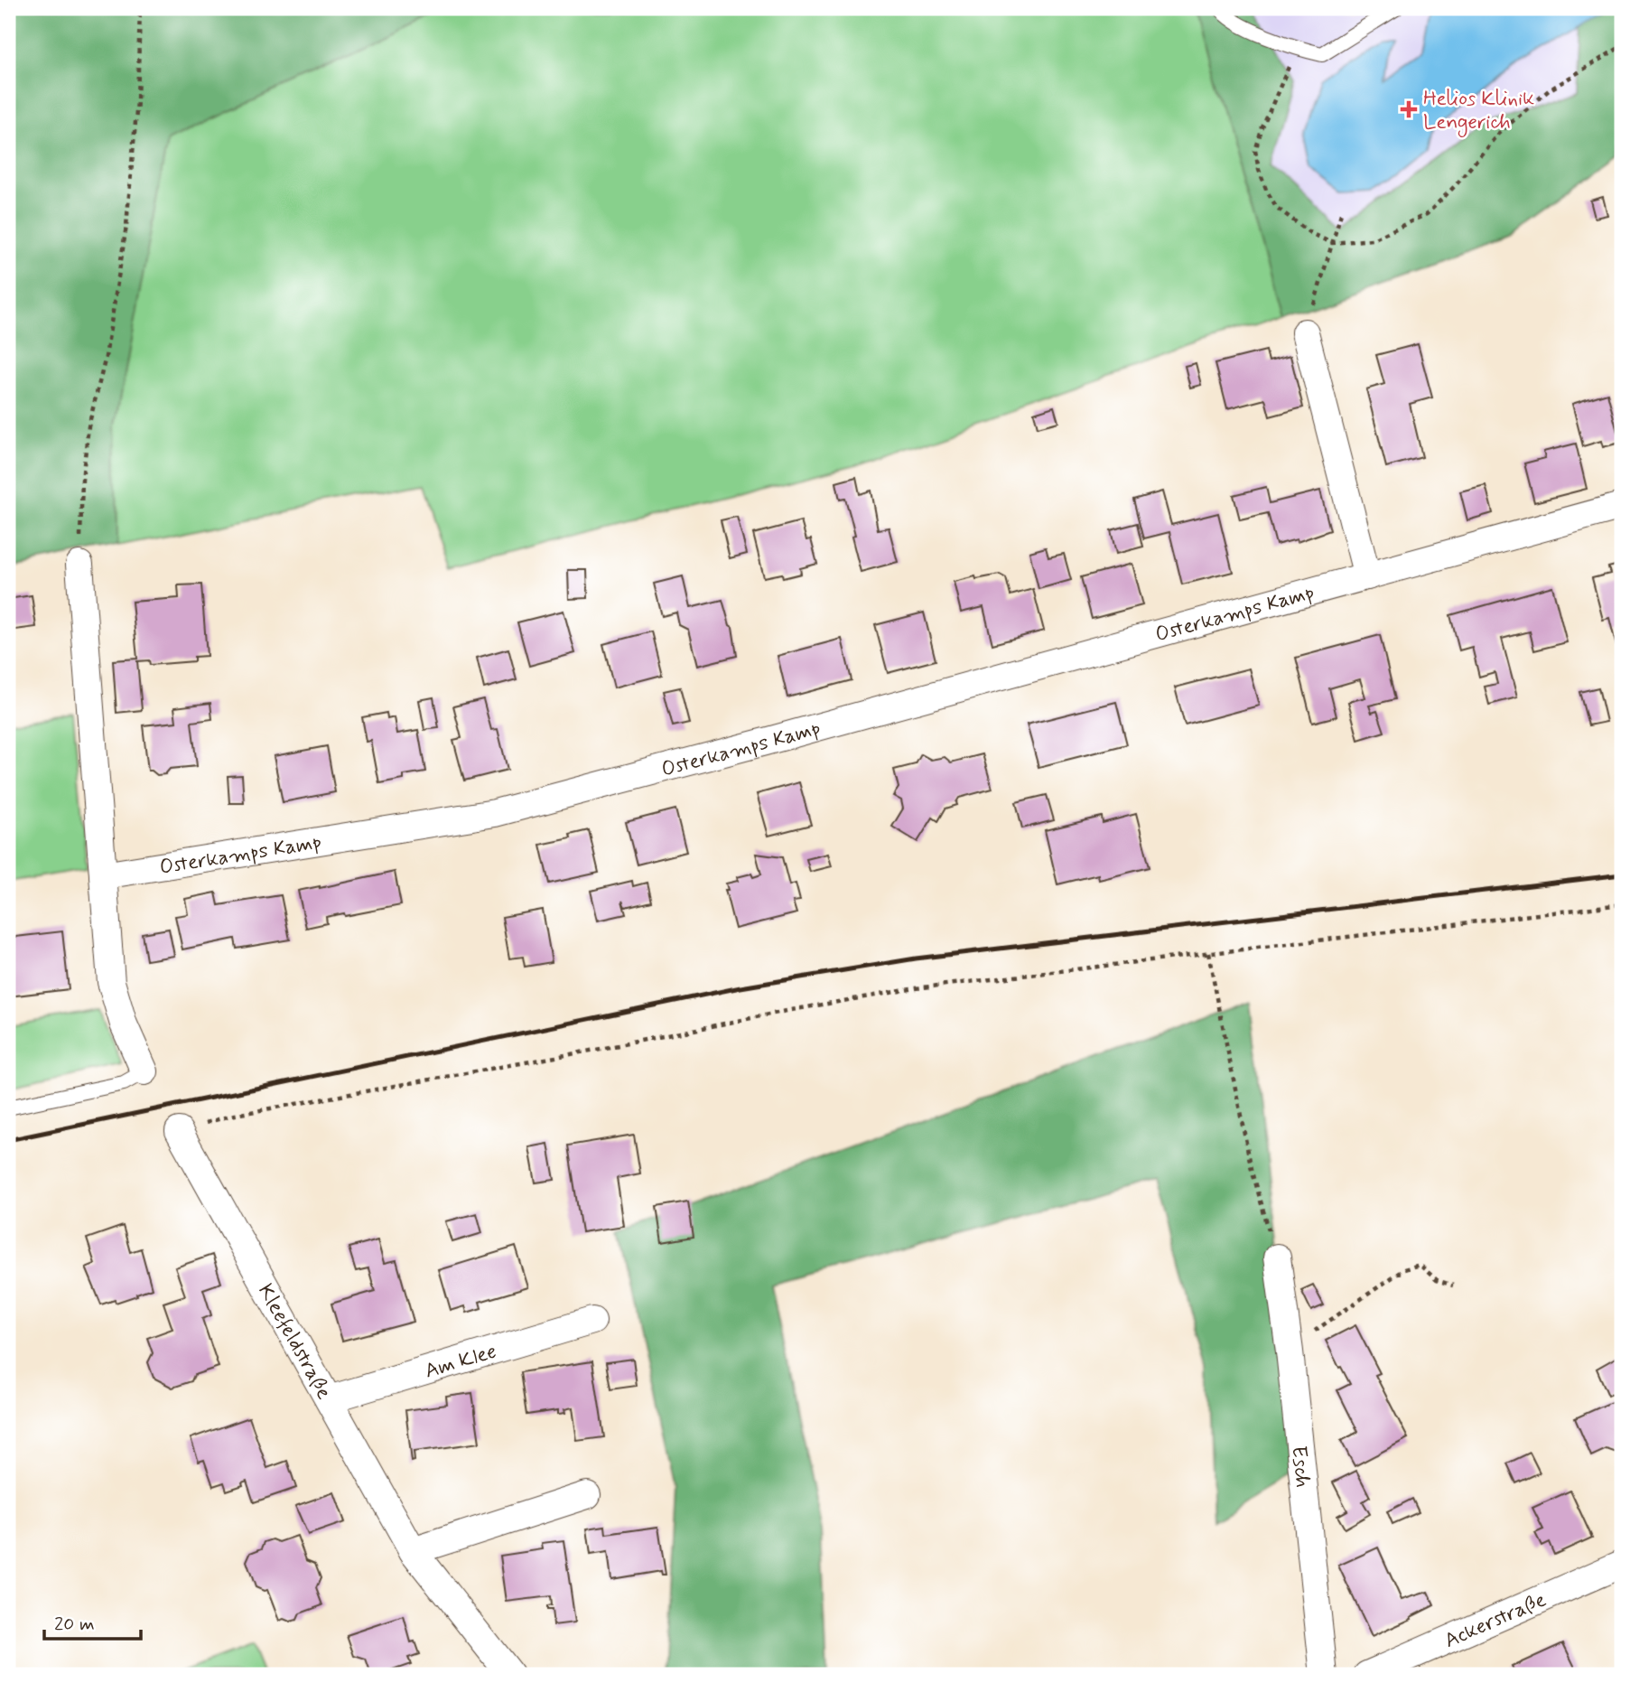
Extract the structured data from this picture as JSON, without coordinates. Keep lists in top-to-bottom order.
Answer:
{
  "streets": {
    "street": [
      "Osterkamps Kamp",
      "Kleefeldstraße",
      "Am Klee",
      "Esch",
      "Ackerstraße"
    ]
  },
  "crossings": [
    ["Kleefeldstraße", "Am Klee"]
  ],
  "places": {
    "health": ["Helios Klinik Lengerich"]
  },
  "scale_bar": "20 m"
}
